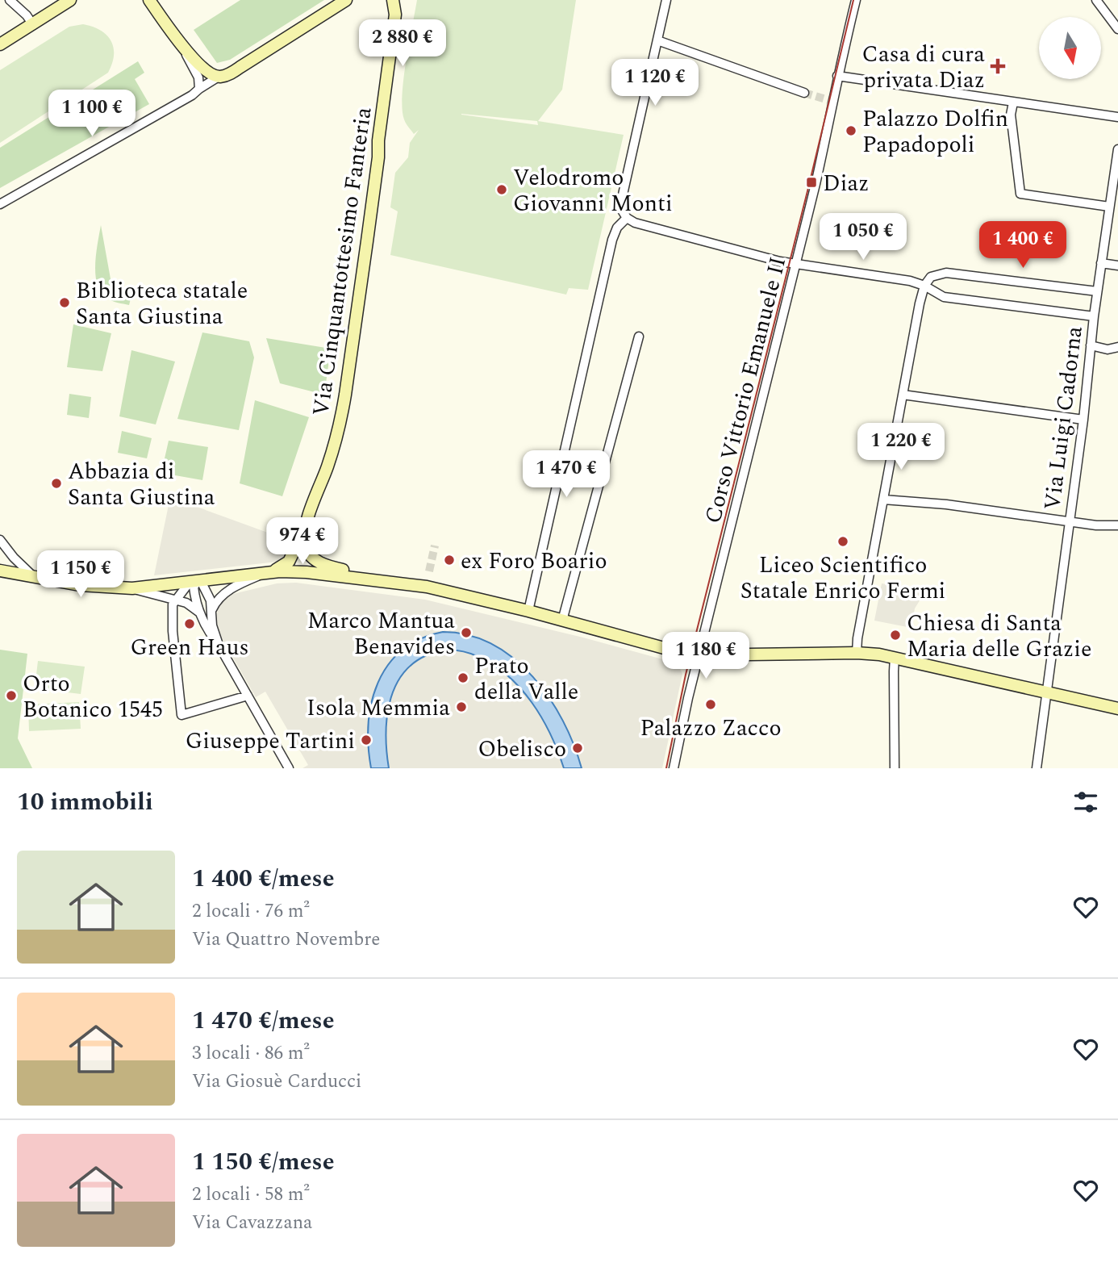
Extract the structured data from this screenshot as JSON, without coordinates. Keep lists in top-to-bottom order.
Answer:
{
  "streets": {
    "street": ["Via Cinquantottesimo Fanteria", "Corso Vittorio Emanuele II", "Via Luigi Cadorna"]
  },
  "places": {
    "health": ["Casa di cura privata Diaz"],
    "other": [
      "Palazzo Dolfin Papadopoli",
      "Velodromo Giovanni Monti",
      "Biblioteca statale Santa Giustina",
      "Abbazia di Santa Giustina",
      "Liceo Scientifico Statale Enrico Fermi",
      "ex Foro Boario",
      "Green Haus",
      "Marco Mantua Benavides",
      "Chiesa di Santa Maria delle Grazie",
      "Prato della Valle",
      "Orto Botanico 1545",
      "Palazzo Zacco",
      "Isola Memmia",
      "Giuseppe Tartini",
      "Obelisco"
    ],
    "transit": ["Diaz"]
  },
  "north": "bottom",
  "page": {
    "price": [
      "2 880 €",
      "1 120 €",
      "1 100 €",
      "1 050 €",
      "1 400 €",
      "1 220 €",
      "1 470 €",
      "974 €",
      "1 150 €",
      "1 180 €"
    ],
    "heading": "10 immobili",
    "list": [
      {
        "name": "1 400 €/mese",
        "note": "2 locali · 76 m² · Via Quattro Novembre"
      },
      {
        "name": "1 470 €/mese",
        "note": "3 locali · 86 m² · Via Giosuè Carducci"
      },
      {
        "name": "1 150 €/mese",
        "note": "2 locali · 58 m² · Via Cavazzana"
      }
    ]
  }
}
